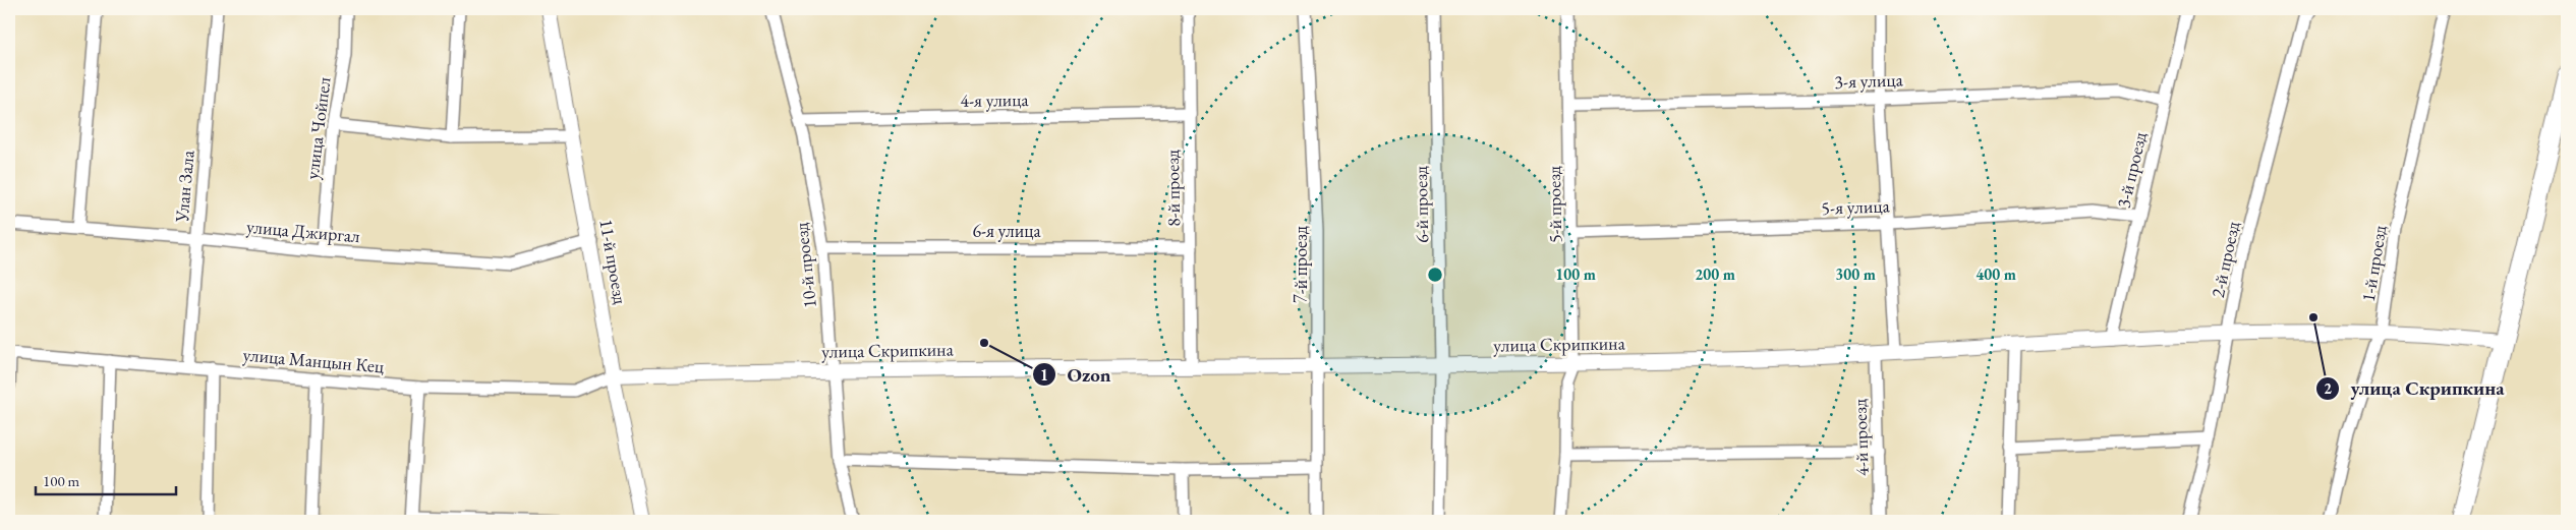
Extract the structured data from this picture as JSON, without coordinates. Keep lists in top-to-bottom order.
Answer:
{
  "streets": {
    "street": [
      "3-я улица",
      "4-я улица",
      "улица Чойпел",
      "3-й проезд",
      "Улан Зала",
      "8-й проезд",
      "6-й проезд",
      "5-й проезд",
      "5-я улица",
      "6-я улица",
      "улица Джиргал",
      "2-й проезд",
      "11-й проезд",
      "1-й проезд",
      "7-й проезд",
      "10-й проезд",
      "улица Скрипкина",
      "улица Манцын Кец",
      "4-й проезд"
    ]
  },
  "crossings": [
    ["3-я улица", "3-й проезд"],
    ["3-я улица", "5-й проезд"],
    ["4-я улица", "8-й проезд"],
    ["4-я улица", "10-й проезд"],
    ["улица Чойпел", "улица Джиргал"],
    ["3-й проезд", "5-я улица"],
    ["3-й проезд", "улица Скрипкина"],
    ["Улан Зала", "улица Джиргал"],
    ["Улан Зала", "улица Манцын Кец"],
    ["8-й проезд", "6-я улица"],
    ["8-й проезд", "улица Скрипкина"],
    ["6-й проезд", "улица Скрипкина"],
    ["5-й проезд", "5-я улица"],
    ["5-й проезд", "улица Скрипкина"],
    ["6-я улица", "10-й проезд"],
    ["улица Джиргал", "11-й проезд"],
    ["2-й проезд", "улица Скрипкина"],
    ["11-й проезд", "улица Скрипкина"],
    ["11-й проезд", "улица Манцын Кец"],
    ["1-й проезд", "улица Скрипкина"],
    ["7-й проезд", "улица Скрипкина"],
    ["10-й проезд", "улица Скрипкина"],
    ["улица Скрипкина", "улица Манцын Кец"],
    ["улица Скрипкина", "4-й проезд"]
  ],
  "places": ["улица Скрипкина", "Ozon"],
  "scale_bar": "100 m",
  "rings": [
    "100 m",
    "200 m",
    "300 m",
    "400 m"
  ]
}
